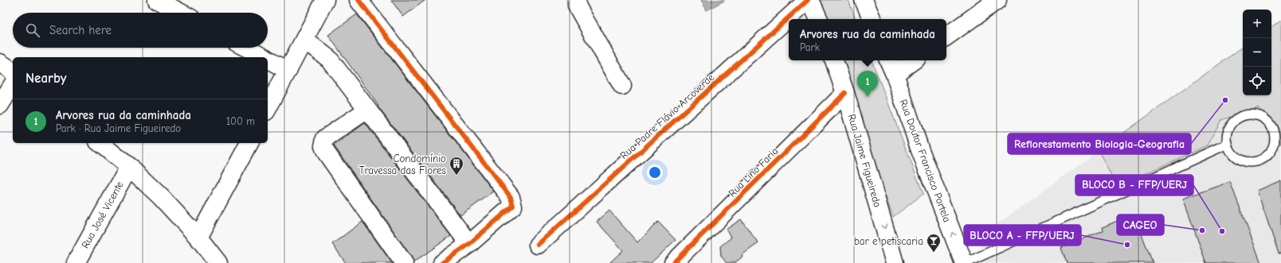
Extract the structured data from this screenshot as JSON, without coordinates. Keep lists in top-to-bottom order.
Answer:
{
  "streets": {
    "street": [
      "Rua Padre Flávio Arcoverde",
      "Rua Jaime Figueiredo",
      "Rua Doutor Francisco Portela",
      "Rua Lino Faria",
      "Rua José Vicente"
    ]
  },
  "crossings": [
    ["Rua Jaime Figueiredo", "Rua Lino Faria"]
  ],
  "one_way": ["Rua Jaime Figueiredo", "Rua Doutor Francisco Portela"],
  "places": {
    "other": [
      "Reflorestamento Biologia-Geografia",
      "CAGEO",
      "BLOCO B - FFP/UERJ",
      "BLOCO A - FFP/UERJ"
    ],
    "building": ["Condomínio Travessa das Flores"],
    "bar": ["bar e petiscaria"]
  },
  "page": {
    "map_buttons": ["+", "−"],
    "search": "Search here",
    "popup": ["Arvores rua da caminhada", "Park"],
    "heading": "Nearby",
    "pins": "1",
    "list": [
      {
        "mark": "1",
        "name": "Arvores rua da caminhada",
        "note": "Park · Rua Jaime Figueiredo",
        "value": "100 m"
      }
    ]
  }
}
